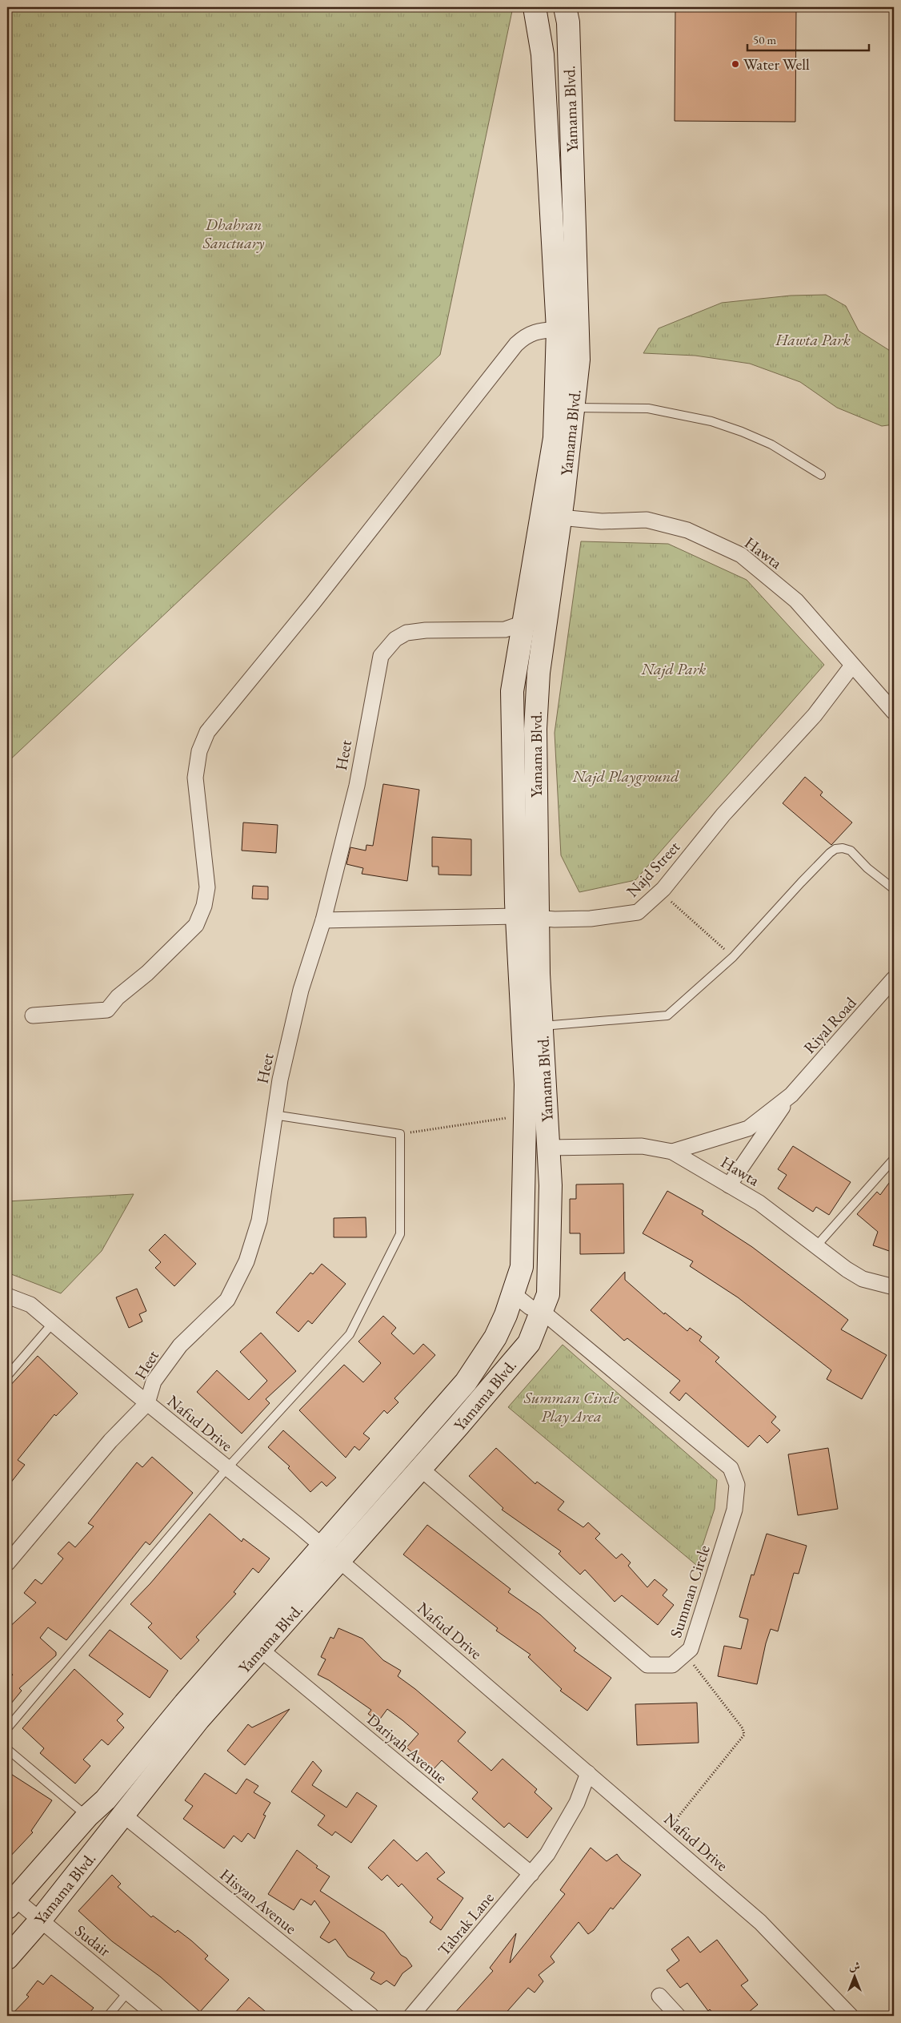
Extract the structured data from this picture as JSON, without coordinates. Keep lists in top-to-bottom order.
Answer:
{
  "streets": {
    "main road": ["Yamama Blvd."],
    "street": [
      "Hawta",
      "Heet",
      "Najd Street",
      "Riyal Road",
      "Nafud Drive",
      "Summan Circle",
      "Dariyah Avenue",
      "Hisyan Avenue",
      "Tabrak Lane",
      "Sudair"
    ]
  },
  "crossings": [
    ["Yamama Blvd.", "Hawta"],
    ["Yamama Blvd.", "Heet"],
    ["Yamama Blvd.", "Najd Street"],
    ["Yamama Blvd.", "Nafud Drive"],
    ["Yamama Blvd.", "Summan Circle"],
    ["Yamama Blvd.", "Dariyah Avenue"],
    ["Yamama Blvd.", "Hisyan Avenue"],
    ["Yamama Blvd.", "Sudair"],
    ["Hawta", "Najd Street"],
    ["Hawta", "Riyal Road"],
    ["Heet", "Najd Street"],
    ["Heet", "Nafud Drive"],
    ["Nafud Drive", "Tabrak Lane"],
    ["Dariyah Avenue", "Tabrak Lane"]
  ],
  "parks": [
    "Dhahran Sanctuary",
    "Hawta Park",
    "Najd Park",
    "Najd Playground",
    "Summan Circle Play Area"
  ],
  "places": ["Water Well"],
  "scale_bar": "50 m",
  "north": "top"
}
